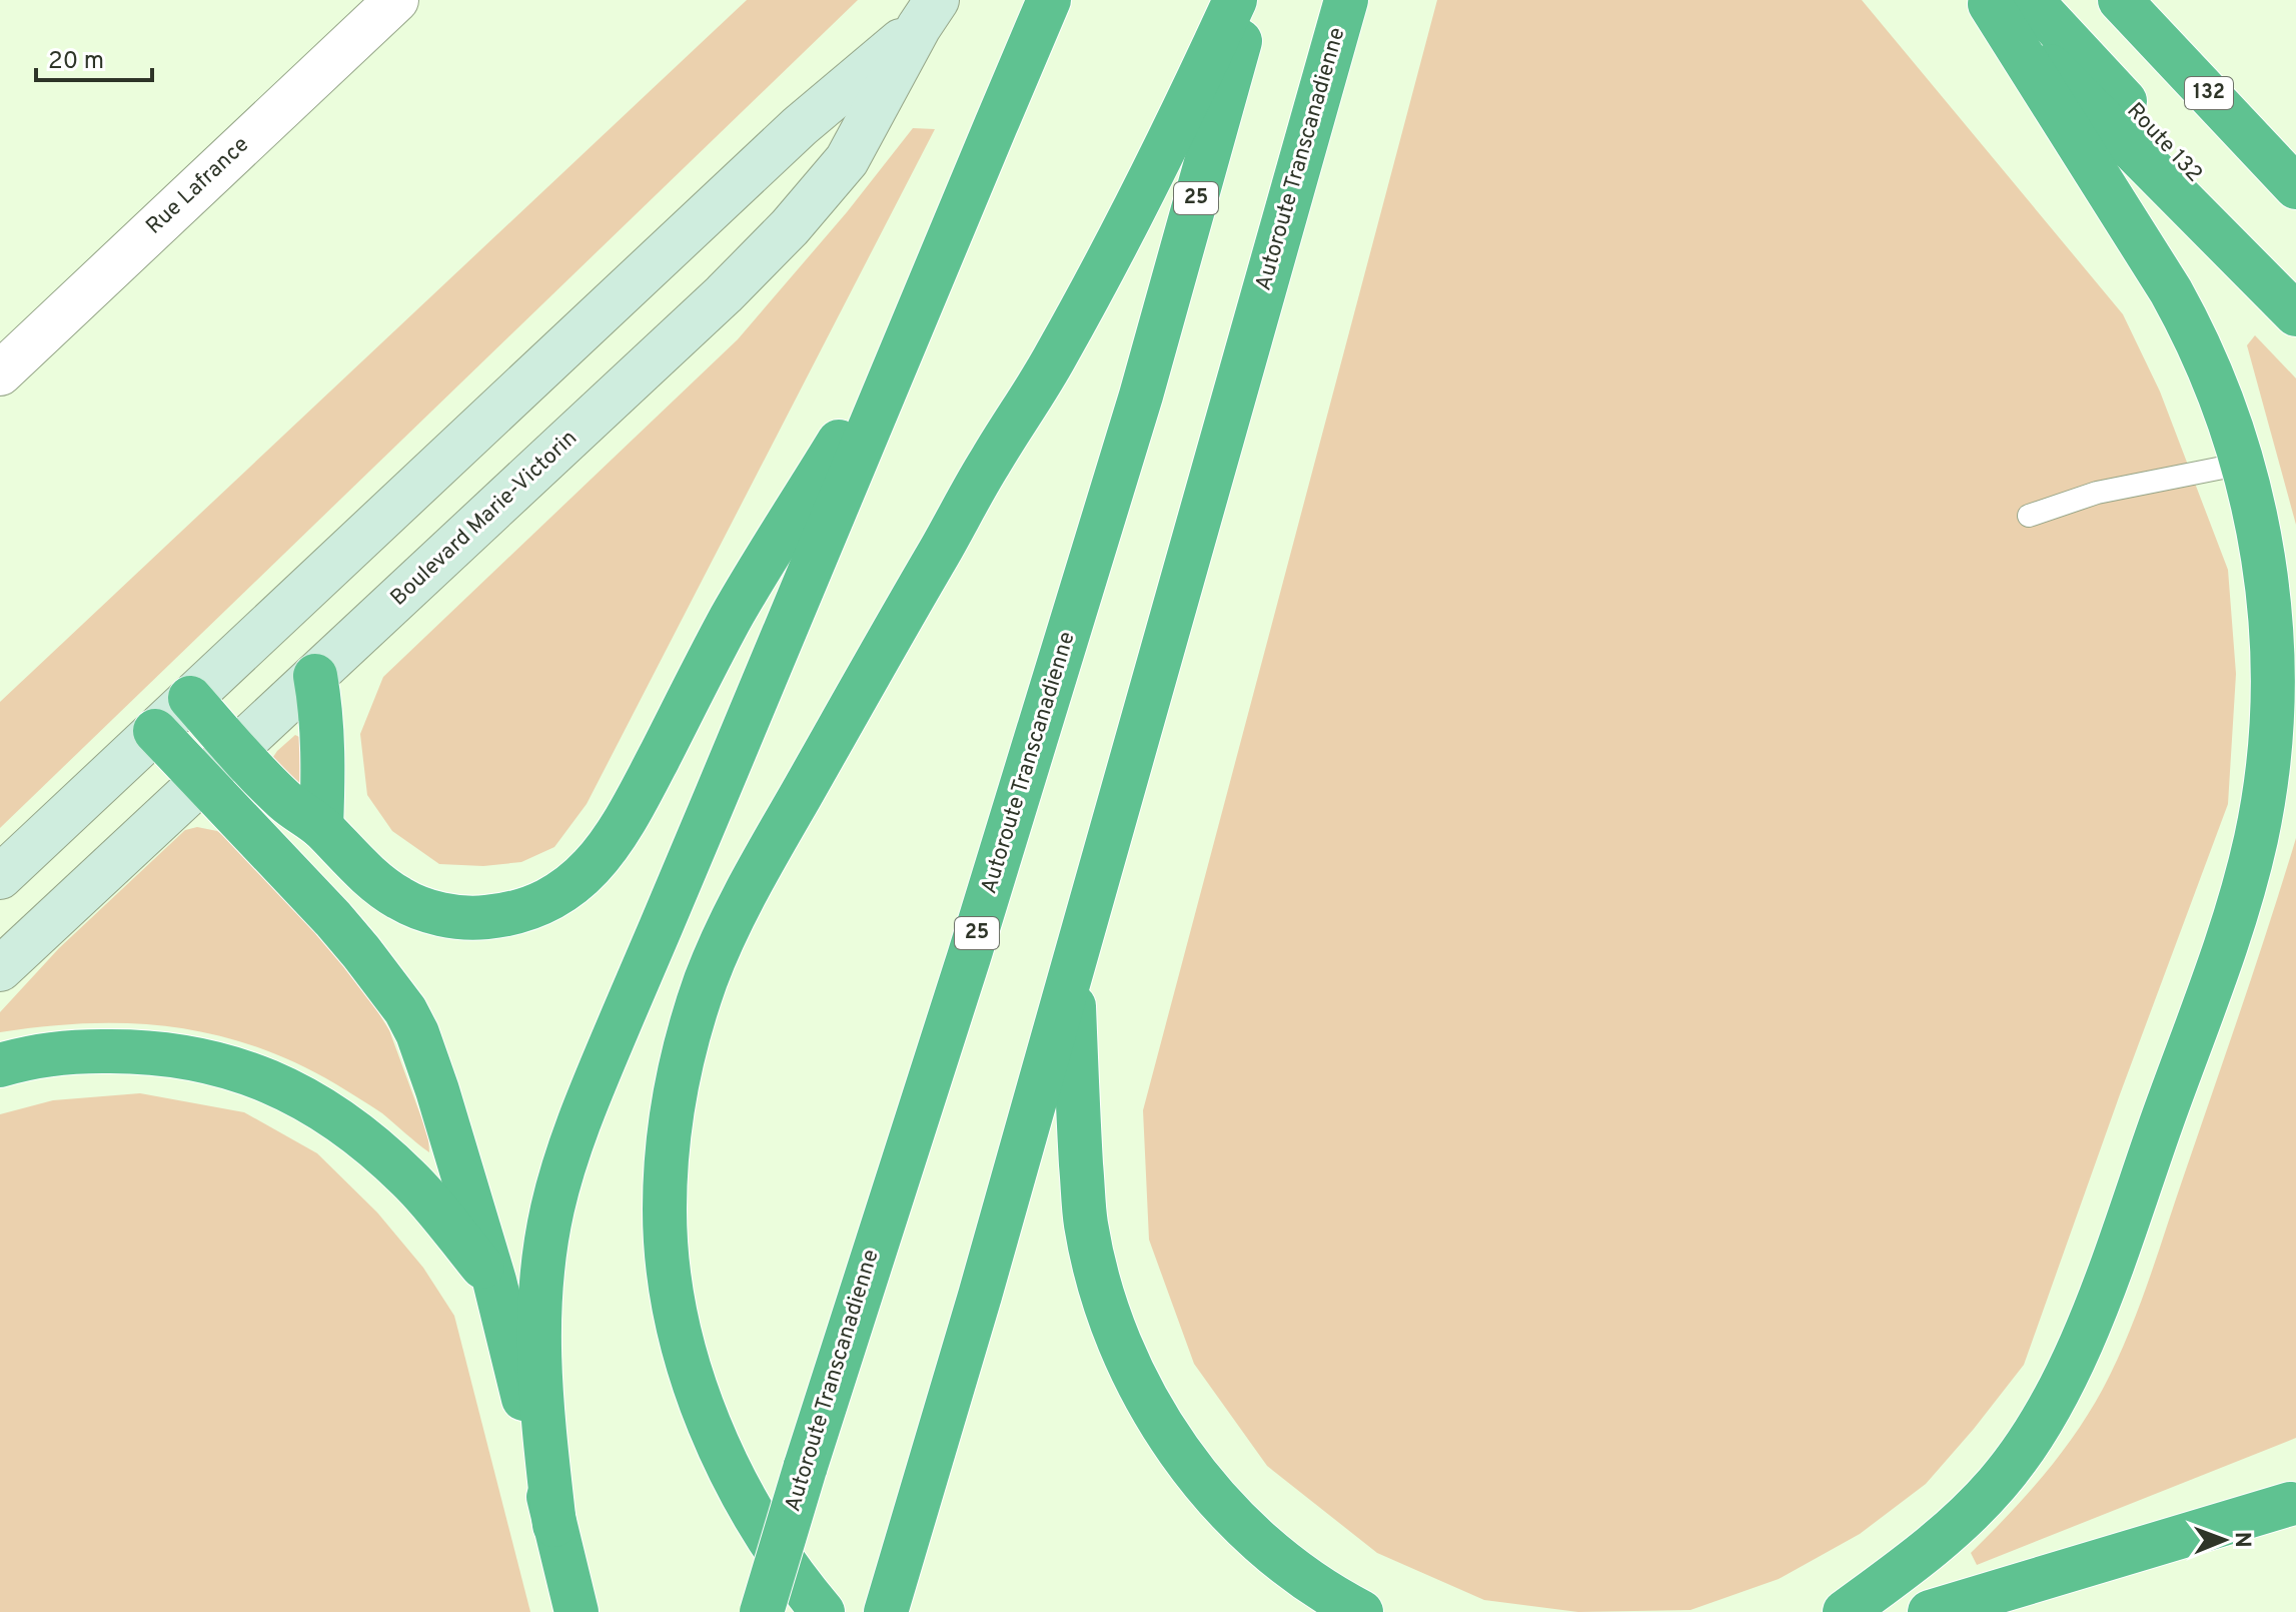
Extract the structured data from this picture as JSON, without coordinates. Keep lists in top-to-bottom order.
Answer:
{
  "streets": {
    "highway": [
      "132",
      "Route 132",
      "Autoroute Transcanadienne",
      "25"
    ],
    "street": ["Rue Lafrance", "Boulevard Marie-Victorin"]
  },
  "scale_bar": "20 m",
  "north": "right"
}
